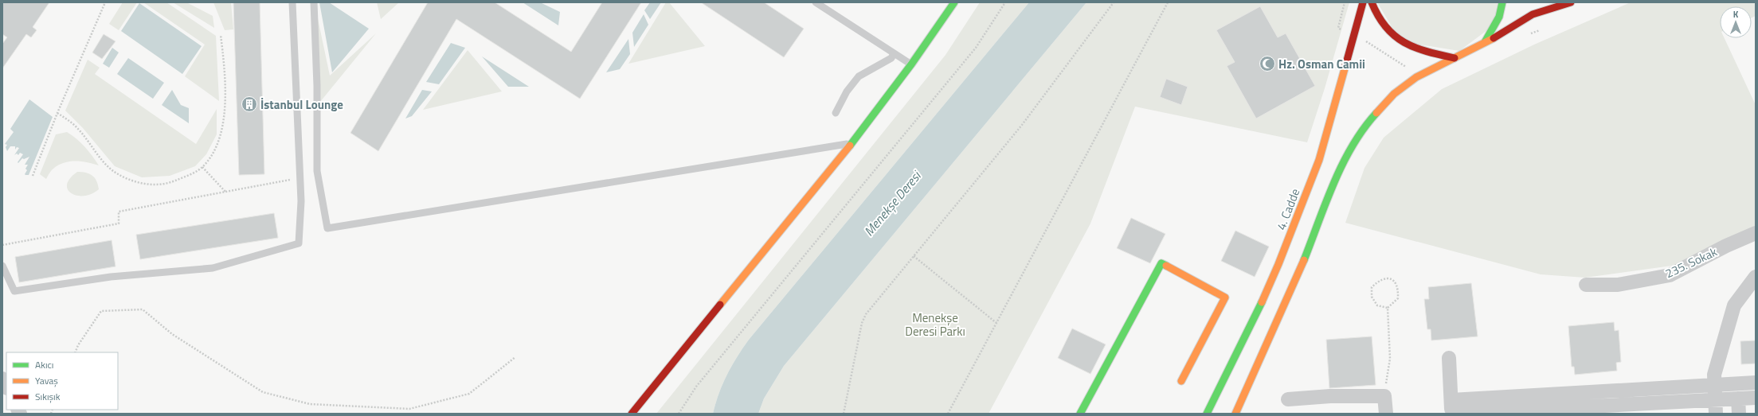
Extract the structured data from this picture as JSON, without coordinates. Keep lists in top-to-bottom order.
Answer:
{
  "streets": {
    "main road": ["4. Cadde"],
    "street": ["235. Sokak"]
  },
  "water": ["Menekşe Deresi"],
  "parks": ["Menekşe Deresi Parkı"],
  "places": {
    "mosque": ["Hz. Osman Camii"],
    "building": ["İstanbul Lounge"]
  },
  "legend": ["Akıcı", "Yavaş", "Sıkışık"],
  "north": "top"
}
